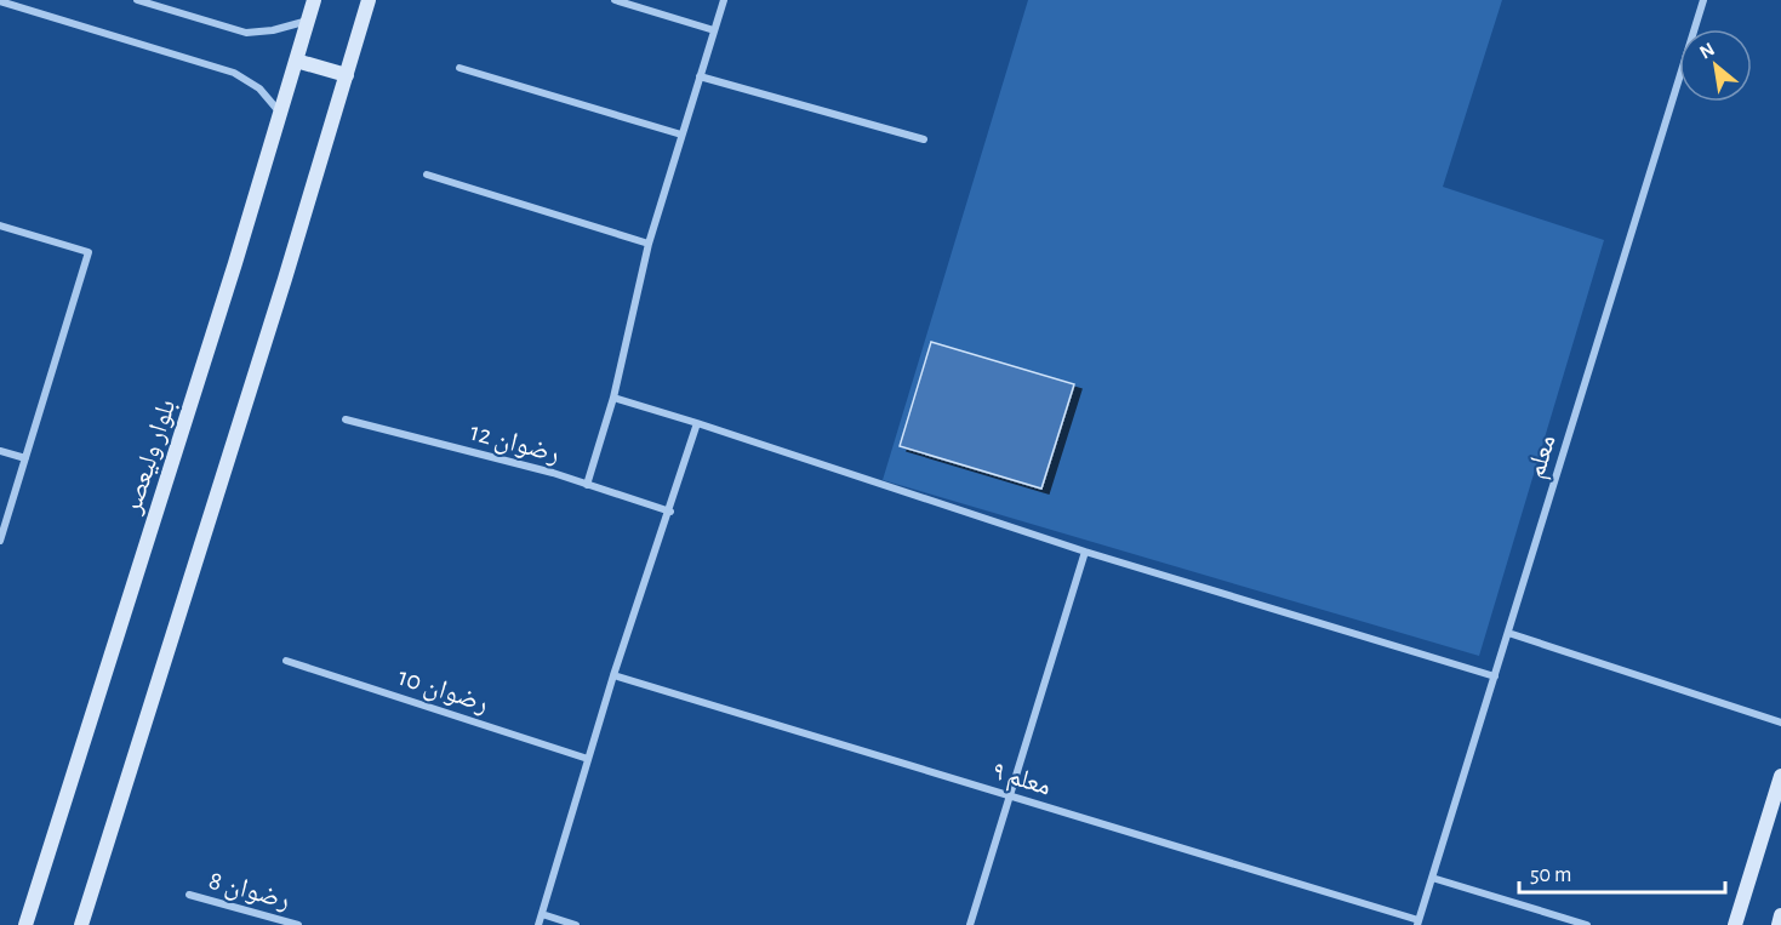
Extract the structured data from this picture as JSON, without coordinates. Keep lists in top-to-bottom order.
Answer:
{
  "streets": {
    "main road": ["بلوار ولیعصر"],
    "street": [
      "رضوان 12",
      "معلم",
      "رضوان 10",
      "معلم ۹",
      "رضوان 8"
    ]
  },
  "crossings": [
    ["معلم", "معلم ۹"]
  ],
  "scale_bar": "50 m",
  "north": "top left"
}
